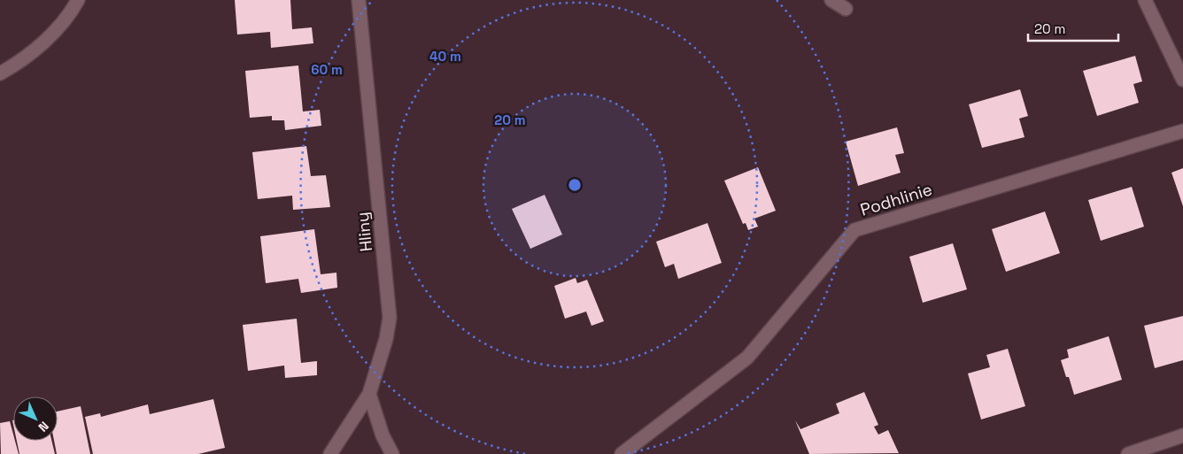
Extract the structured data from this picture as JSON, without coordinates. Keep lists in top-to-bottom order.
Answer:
{
  "streets": {
    "street": ["Podhlinie", "Hliny"]
  },
  "scale_bar": "20 m",
  "north": "bottom right",
  "rings": ["40 m", "60 m", "20 m"]
}
